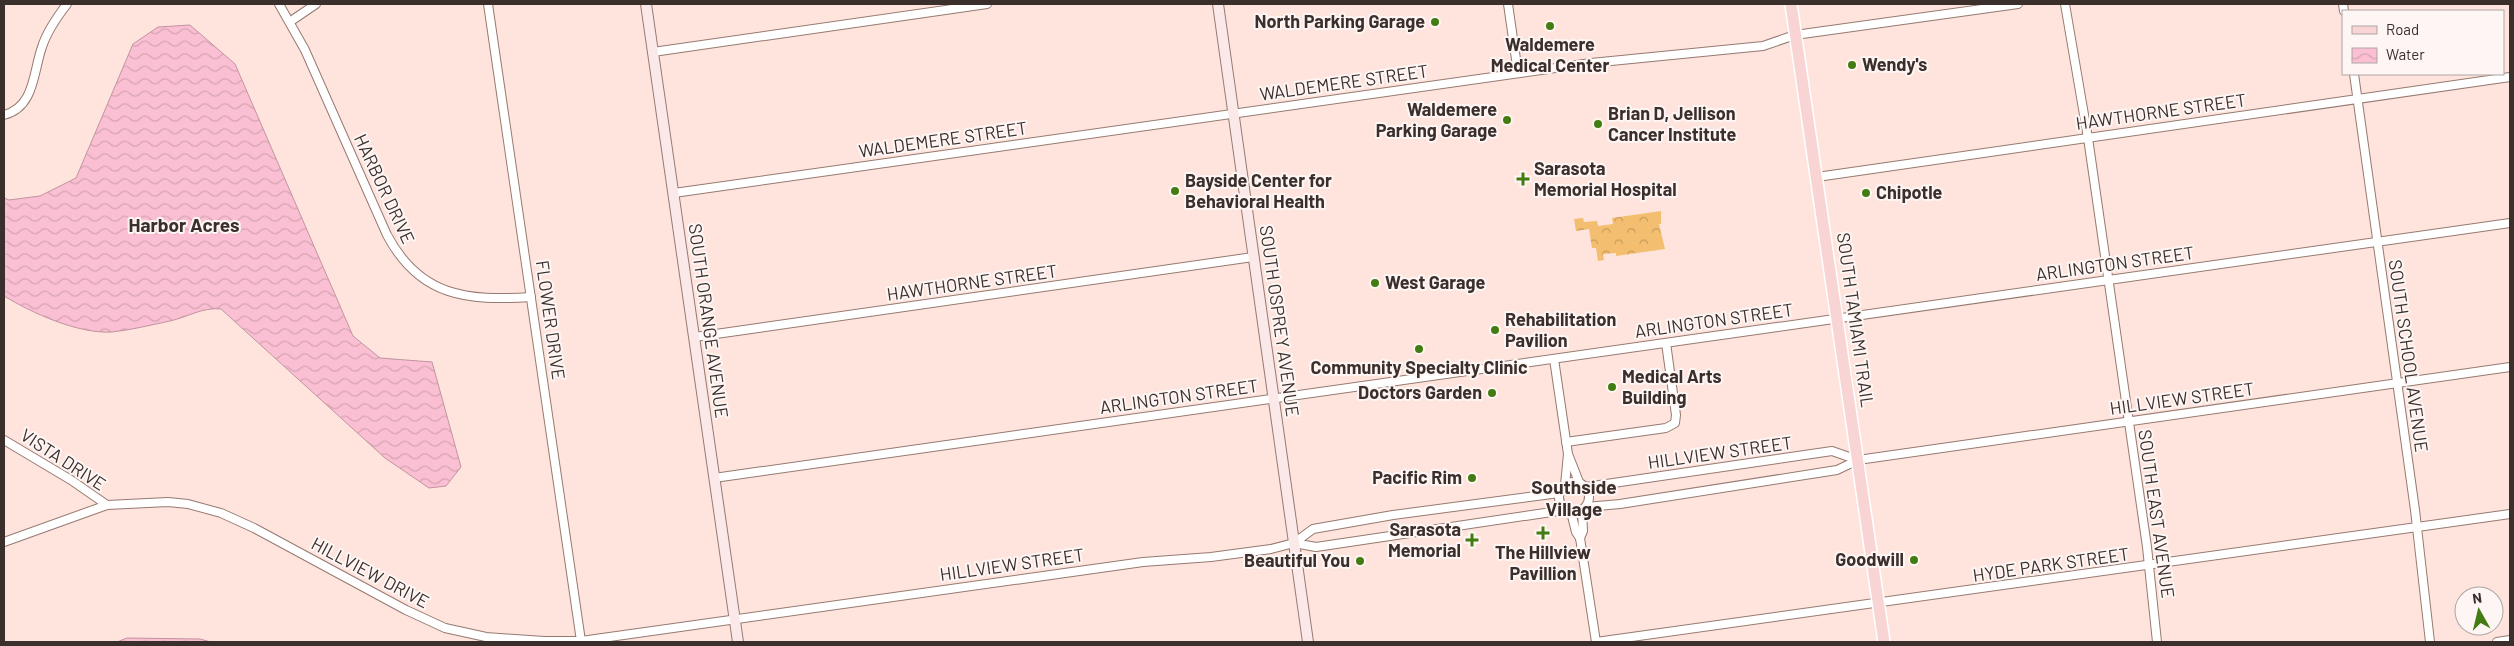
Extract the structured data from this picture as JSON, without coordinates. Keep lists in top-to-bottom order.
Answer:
{
  "streets": {
    "main road": ["SOUTH TAMIAMI TRAIL"],
    "street": [
      "WALDEMERE STREET",
      "HAWTHORNE STREET",
      "HARBOR DRIVE",
      "ARLINGTON STREET",
      "FLOWER DRIVE",
      "SOUTH ORANGE AVENUE",
      "SOUTH OSPREY AVENUE",
      "SOUTH SCHOOL AVENUE",
      "HILLVIEW STREET",
      "VISTA DRIVE",
      "SOUTH EAST AVENUE",
      "HYDE PARK STREET",
      "HILLVIEW DRIVE"
    ]
  },
  "crossings": [
    ["WALDEMERE STREET", "SOUTH TAMIAMI TRAIL"],
    ["WALDEMERE STREET", "SOUTH ORANGE AVENUE"],
    ["WALDEMERE STREET", "SOUTH OSPREY AVENUE"],
    ["HAWTHORNE STREET", "SOUTH TAMIAMI TRAIL"],
    ["HAWTHORNE STREET", "SOUTH ORANGE AVENUE"],
    ["HAWTHORNE STREET", "SOUTH OSPREY AVENUE"],
    ["HAWTHORNE STREET", "SOUTH SCHOOL AVENUE"],
    ["HAWTHORNE STREET", "SOUTH EAST AVENUE"],
    ["HARBOR DRIVE", "FLOWER DRIVE"],
    ["ARLINGTON STREET", "SOUTH TAMIAMI TRAIL"],
    ["ARLINGTON STREET", "SOUTH ORANGE AVENUE"],
    ["ARLINGTON STREET", "SOUTH OSPREY AVENUE"],
    ["ARLINGTON STREET", "SOUTH SCHOOL AVENUE"],
    ["ARLINGTON STREET", "SOUTH EAST AVENUE"],
    ["FLOWER DRIVE", "HILLVIEW DRIVE"],
    ["SOUTH TAMIAMI TRAIL", "HILLVIEW STREET"],
    ["SOUTH TAMIAMI TRAIL", "HYDE PARK STREET"],
    ["SOUTH ORANGE AVENUE", "HILLVIEW STREET"],
    ["SOUTH ORANGE AVENUE", "HILLVIEW DRIVE"],
    ["SOUTH OSPREY AVENUE", "HILLVIEW STREET"],
    ["SOUTH SCHOOL AVENUE", "HILLVIEW STREET"],
    ["SOUTH SCHOOL AVENUE", "HYDE PARK STREET"],
    ["HILLVIEW STREET", "SOUTH EAST AVENUE"],
    ["HILLVIEW STREET", "HILLVIEW DRIVE"],
    ["VISTA DRIVE", "HILLVIEW DRIVE"],
    ["SOUTH EAST AVENUE", "HYDE PARK STREET"]
  ],
  "districts": ["Harbor Acres", "Southside Village"],
  "places": {
    "other": [
      "North Parking Garage",
      "Waldemere Medical Center",
      "Wendy's",
      "Waldemere Parking Garage",
      "Brian D, Jellison Cancer Institute",
      "Bayside Center for Behavioral Health",
      "Chipotle",
      "West Garage",
      "Rehabilitation Pavilion",
      "Community Specialty Clinic",
      "Medical Arts Building",
      "Doctors Garden",
      "Pacific Rim",
      "Goodwill",
      "Beautiful You"
    ],
    "health": ["Sarasota Memorial Hospital", "The Hillview Pavillion", "Sarasota Memorial"]
  },
  "legend": ["Road", "Water"],
  "north": "top"
}
